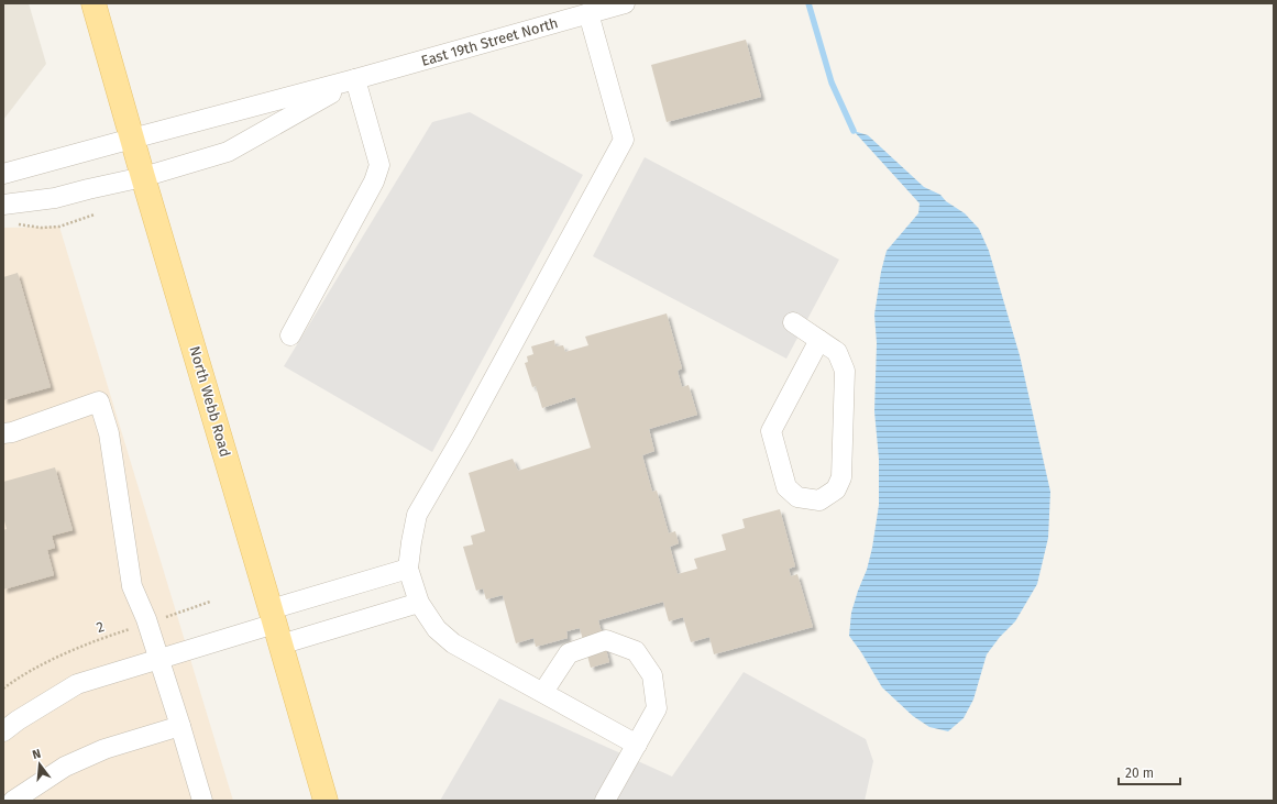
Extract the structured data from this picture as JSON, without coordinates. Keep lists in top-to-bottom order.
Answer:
{
  "streets": {
    "main road": ["North Webb Road"],
    "street": ["East 19th Street North"],
    "path": ["2"]
  },
  "crossings": [
    ["East 19th Street North", "North Webb Road"]
  ],
  "scale_bar": "20 m",
  "north": "top"
}
